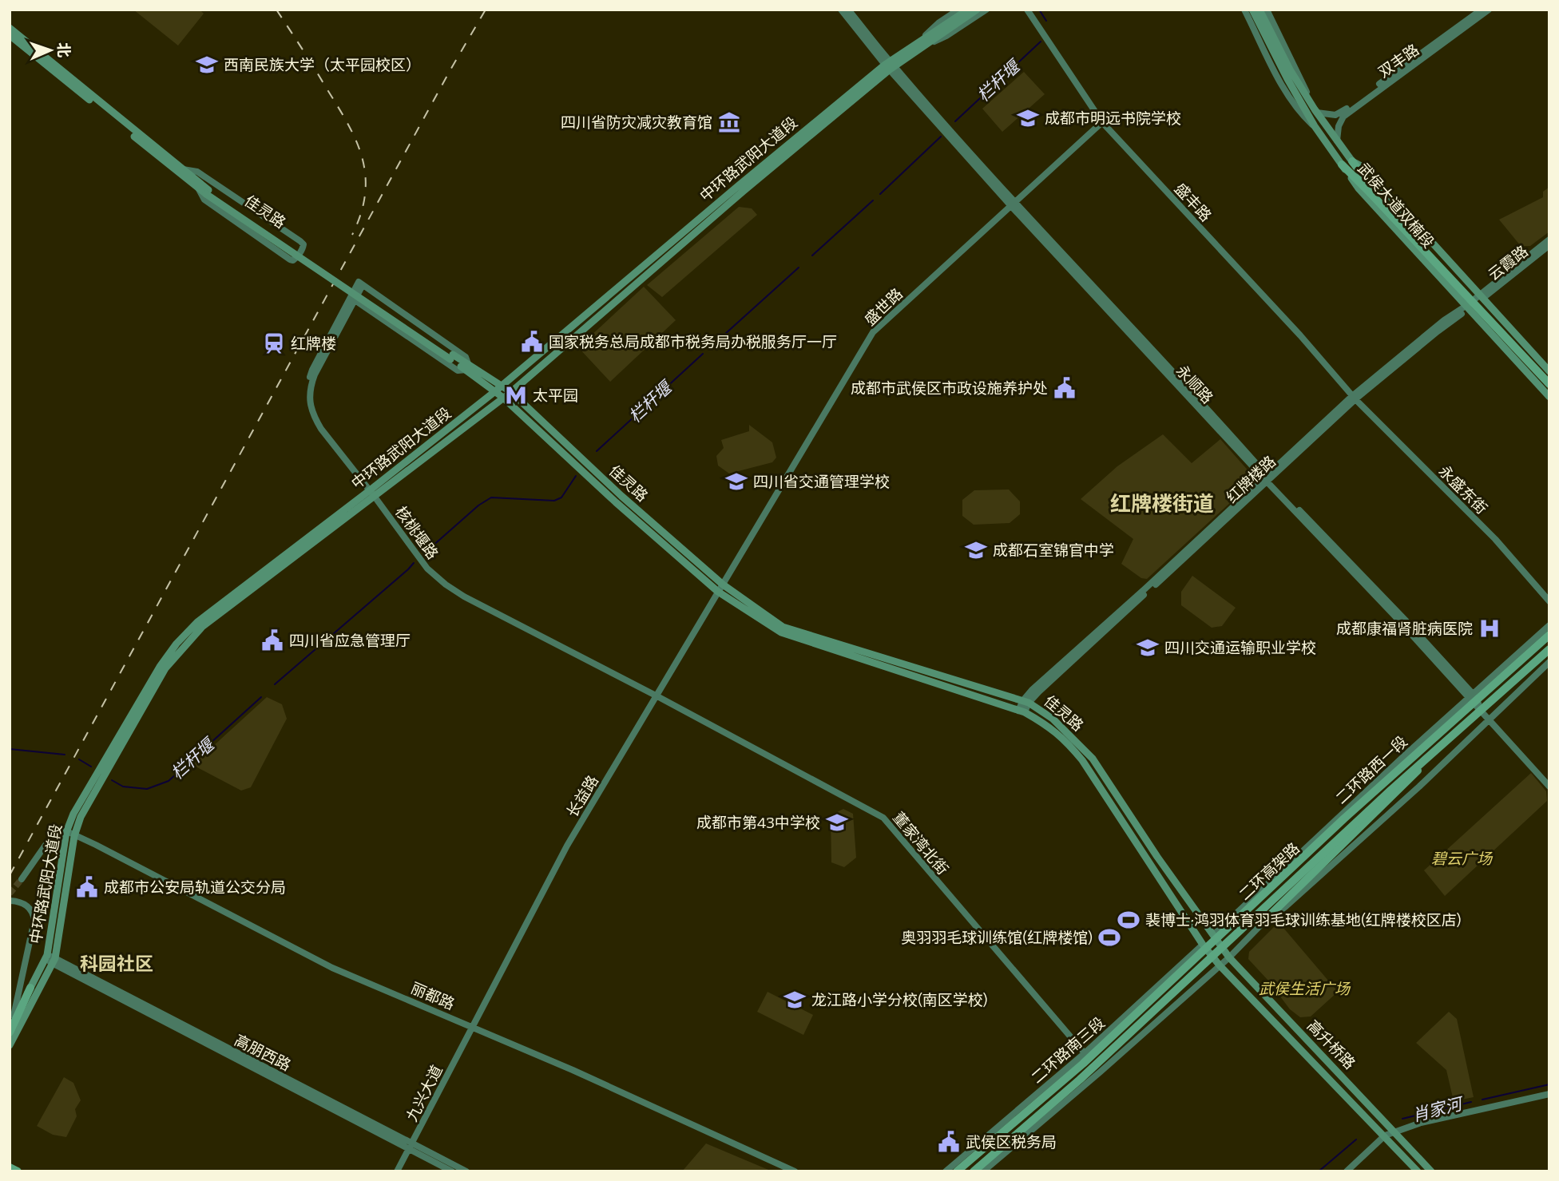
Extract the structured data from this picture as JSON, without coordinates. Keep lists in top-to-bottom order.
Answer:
{
  "streets": {
    "highway": ["二环高架路"],
    "main road": [
      "中环路武阳大道段",
      "武侯大道双楠段",
      "佳灵路",
      "高升桥路"
    ],
    "street": [
      "双丰路",
      "盛丰路",
      "云霞路",
      "盛世路",
      "永顺路",
      "红牌楼路",
      "永盛东街",
      "核桃堰路",
      "二环路西一段",
      "长益路",
      "董家湾北街",
      "丽都路",
      "二环路南三段",
      "高朋西路",
      "九兴大道"
    ]
  },
  "crossings": [
    ["双丰路", "武侯大道双楠段"],
    ["中环路武阳大道段", "佳灵路"],
    ["中环路武阳大道段", "永顺路"],
    ["中环路武阳大道段", "核桃堰路"],
    ["中环路武阳大道段", "丽都路"],
    ["中环路武阳大道段", "高朋西路"],
    ["盛丰路", "盛世路"],
    ["盛丰路", "红牌楼路"],
    ["盛丰路", "永盛东街"],
    ["武侯大道双楠段", "云霞路"],
    ["武侯大道双楠段", "红牌楼路"],
    ["佳灵路", "盛世路"],
    ["佳灵路", "红牌楼路"],
    ["佳灵路", "二环路西一段"],
    ["佳灵路", "长益路"],
    ["佳灵路", "高升桥路"],
    ["佳灵路", "二环路南三段"],
    ["云霞路", "红牌楼路"],
    ["盛世路", "永顺路"],
    ["盛世路", "长益路"],
    ["永顺路", "红牌楼路"],
    ["永顺路", "二环路西一段"],
    ["红牌楼路", "永盛东街"],
    ["核桃堰路", "长益路"],
    ["核桃堰路", "董家湾北街"],
    ["二环路西一段", "高升桥路"],
    ["长益路", "董家湾北街"],
    ["长益路", "丽都路"],
    ["长益路", "九兴大道"],
    ["董家湾北街", "二环路南三段"],
    ["丽都路", "九兴大道"],
    ["高升桥路", "二环路南三段"],
    ["高朋西路", "九兴大道"]
  ],
  "districts": ["红牌楼街道", "科园社区"],
  "water": ["栏杆堰", "肖家河"],
  "parks": ["碧云广场", "武侯生活广场"],
  "places": {
    "school or university": [
      "西南民族大学（太平园校区）",
      "成都市明远书院学校",
      "四川省交通管理学校",
      "成都石室锦官中学",
      "四川交通运输职业学校",
      "成都市第43中学校",
      "龙江路小学分校(南区学校)"
    ],
    "museum": ["四川省防灾减灾教育馆"],
    "public building": [
      "国家税务总局成都市税务局办税服务厅一厅",
      "成都市武侯区市政设施养护处",
      "四川省应急管理厅",
      "成都市公安局轨道公交分局",
      "武侯区税务局"
    ],
    "station": ["红牌楼"],
    "metro station": ["太平园"],
    "hospital": ["成都康福肾脏病医院"],
    "sports": ["裴博士·鸿羽体育羽毛球训练基地(红牌楼校区店)", "奥羽羽毛球训练馆(红牌楼馆)"]
  },
  "north": "right"
}
